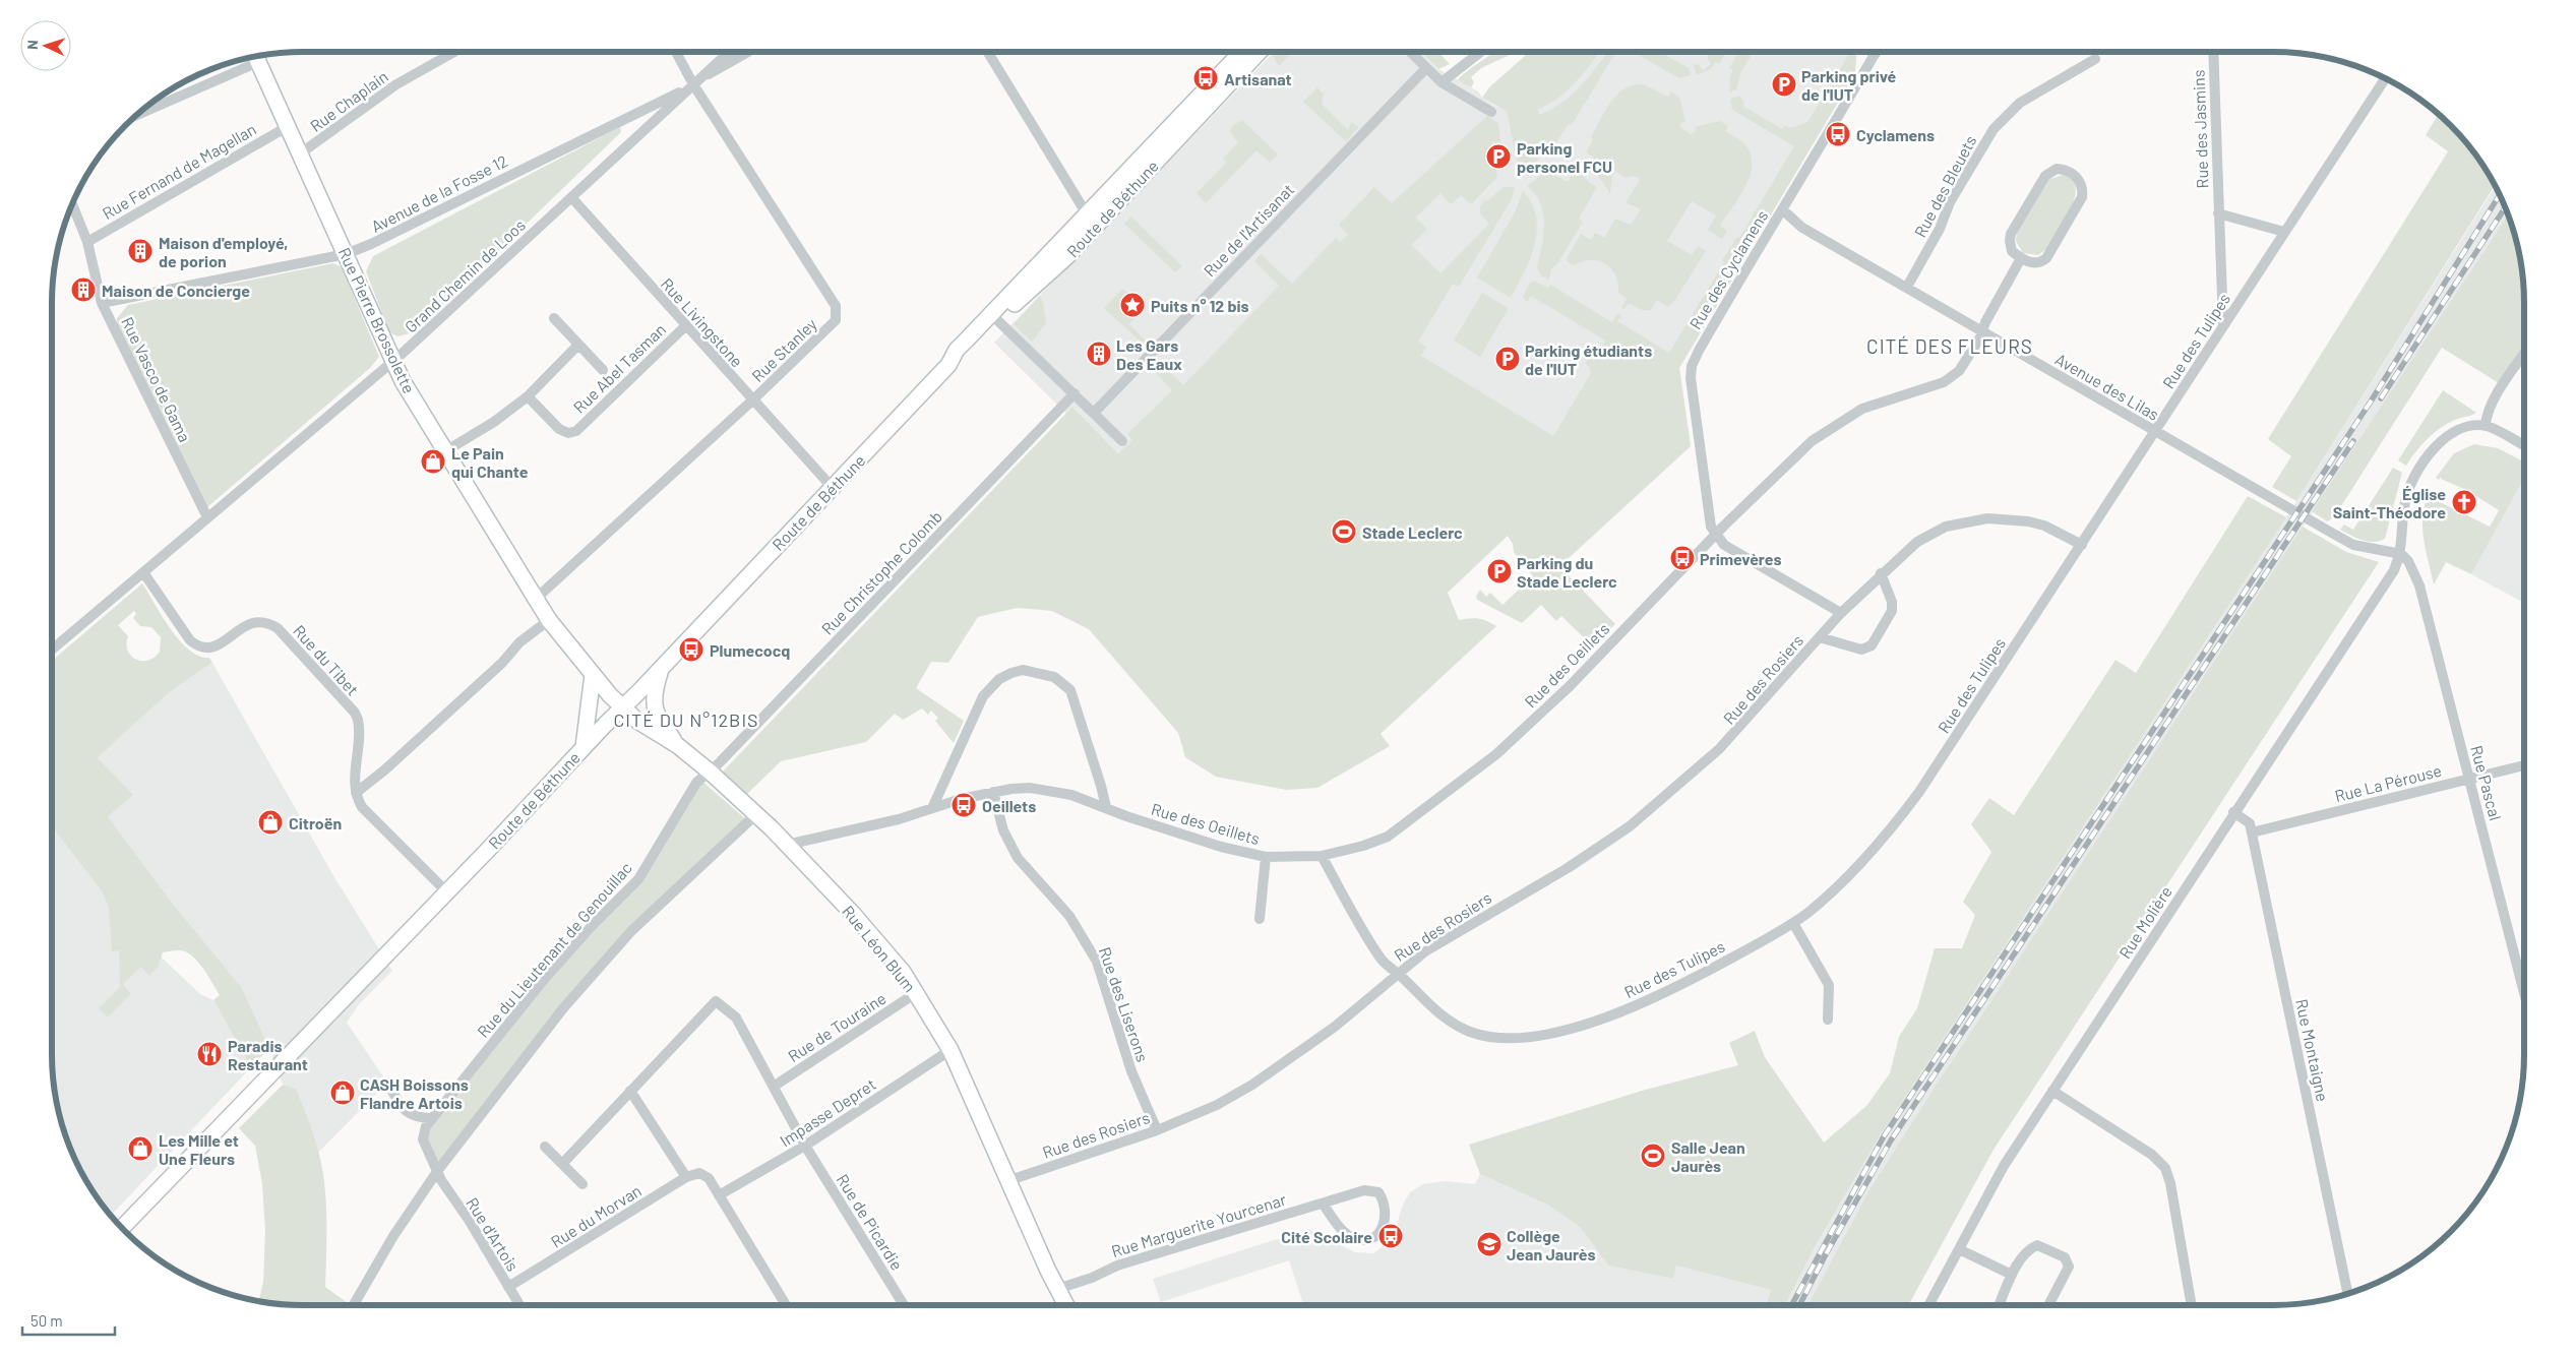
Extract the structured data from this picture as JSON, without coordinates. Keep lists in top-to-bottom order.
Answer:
{
  "streets": {
    "main road": ["Route de Béthune", "Rue Pierre Brossolette", "Rue Léon Blum"],
    "street": [
      "Rue Chaplain",
      "Rue des Jasmins",
      "Rue Fernand de Magellan",
      "Rue des Bleuets",
      "Avenue de la Fosse 12",
      "Rue de l'Artisanat",
      "Rue des Cyclamens",
      "Grand Chemin de Loos",
      "Rue Livingstone",
      "Rue des Tulipes",
      "Rue Stanley",
      "Rue Abel Tasman",
      "Rue Vasco de Gama",
      "Avenue des Lilas",
      "Rue Christophe Colomb",
      "Rue du Tibet",
      "Rue des Oeillets",
      "Rue des Rosiers",
      "Rue La Pérouse",
      "Rue Pascal",
      "Rue Molière",
      "Rue du Lieutenant de Genouillac",
      "Rue des Liserons",
      "Rue de Touraine",
      "Rue Montaigne",
      "Impasse Depret",
      "Rue du Morvan",
      "Rue de Picardie",
      "Rue Marguerite Yourcenar",
      "Rue d'Artois"
    ]
  },
  "crossings": [
    ["Rue Chaplain", "Rue Pierre Brossolette"],
    ["Rue des Jasmins", "Rue des Tulipes"],
    ["Rue Fernand de Magellan", "Rue Pierre Brossolette"],
    ["Rue Fernand de Magellan", "Rue Vasco de Gama"],
    ["Rue des Bleuets", "Avenue des Lilas"],
    ["Avenue de la Fosse 12", "Grand Chemin de Loos"],
    ["Avenue de la Fosse 12", "Rue Pierre Brossolette"],
    ["Avenue de la Fosse 12", "Rue Stanley"],
    ["Avenue de la Fosse 12", "Rue Vasco de Gama"],
    ["Route de Béthune", "Rue Pierre Brossolette"],
    ["Route de Béthune", "Rue Livingstone"],
    ["Route de Béthune", "Rue Léon Blum"],
    ["Rue des Cyclamens", "Avenue des Lilas"],
    ["Rue des Cyclamens", "Rue des Oeillets"],
    ["Grand Chemin de Loos", "Rue Pierre Brossolette"],
    ["Grand Chemin de Loos", "Rue Livingstone"],
    ["Grand Chemin de Loos", "Rue Stanley"],
    ["Grand Chemin de Loos", "Rue Vasco de Gama"],
    ["Grand Chemin de Loos", "Rue du Tibet"],
    ["Rue Pierre Brossolette", "Rue Stanley"],
    ["Rue Pierre Brossolette", "Rue Léon Blum"],
    ["Rue Livingstone", "Rue Stanley"],
    ["Rue Livingstone", "Rue Abel Tasman"],
    ["Rue des Tulipes", "Avenue des Lilas"],
    ["Rue des Tulipes", "Rue des Oeillets"],
    ["Rue des Tulipes", "Rue des Rosiers"],
    ["Avenue des Lilas", "Rue des Oeillets"],
    ["Avenue des Lilas", "Rue Pascal"],
    ["Avenue des Lilas", "Rue Molière"],
    ["Rue Christophe Colomb", "Rue Léon Blum"],
    ["Rue Christophe Colomb", "Rue du Lieutenant de Genouillac"],
    ["Rue des Oeillets", "Rue Léon Blum"],
    ["Rue des Oeillets", "Rue des Liserons"],
    ["Rue des Rosiers", "Rue Léon Blum"],
    ["Rue des Rosiers", "Rue des Liserons"],
    ["Rue La Pérouse", "Rue Pascal"],
    ["Rue La Pérouse", "Rue Montaigne"],
    ["Rue Pascal", "Rue Molière"],
    ["Rue Molière", "Rue Montaigne"],
    ["Rue Léon Blum", "Rue du Lieutenant de Genouillac"],
    ["Rue Léon Blum", "Rue de Touraine"],
    ["Rue Léon Blum", "Impasse Depret"],
    ["Rue Léon Blum", "Rue Marguerite Yourcenar"],
    ["Rue du Lieutenant de Genouillac", "Rue d'Artois"],
    ["Impasse Depret", "Rue du Morvan"],
    ["Impasse Depret", "Rue de Picardie"],
    ["Rue du Morvan", "Rue d'Artois"]
  ],
  "districts": ["CITÉ DES FLEURS", "CITÉ DU N°12BIS"],
  "places": {
    "bus stop": [
      "Artisanat",
      "Cyclamens",
      "Primevères",
      "Plumecocq",
      "Oeillets",
      "Cité Scolaire"
    ],
    "parking": [
      "Parking privé de l'IUT",
      "Parking personel FCU",
      "Parking étudiants de l'IUT",
      "Parking du Stade Leclerc"
    ],
    "building": ["Maison d'employé, de porion", "Maison de Concierge", "Les Gars Des Eaux"],
    "place": ["Puits n° 12 bis"],
    "shop": [
      "Le Pain qui Chante",
      "Citroën",
      "CASH Boissons Flandre Artois",
      "Les Mille et Une Fleurs"
    ],
    "church": ["Église Saint-Théodore"],
    "sports": ["Stade Leclerc", "Salle Jean Jaurès"],
    "restaurant": ["Paradis Restaurant"],
    "school or university": ["Collège Jean Jaurès"]
  },
  "scale_bar": "50 m",
  "north": "left"
}
